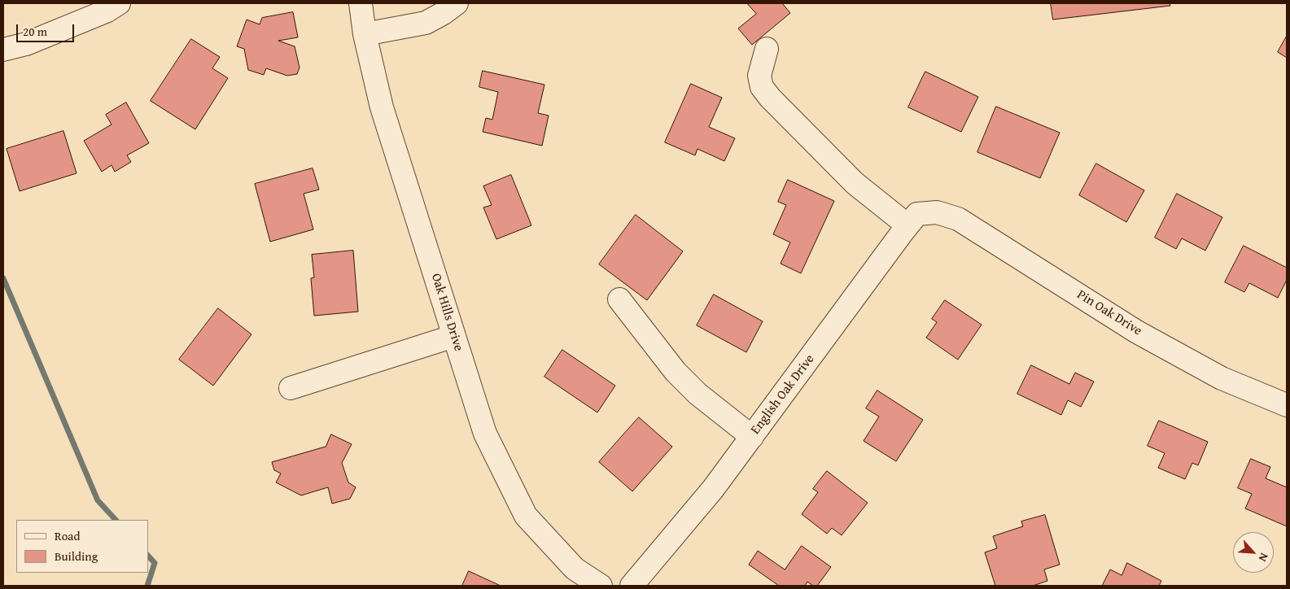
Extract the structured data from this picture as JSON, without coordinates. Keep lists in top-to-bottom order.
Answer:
{
  "streets": {
    "street": ["Oak Hills Drive", "Pin Oak Drive", "English Oak Drive"]
  },
  "crossings": [
    ["Pin Oak Drive", "English Oak Drive"]
  ],
  "legend": ["Road", "Building"],
  "scale_bar": "20 m",
  "north": "bottom right"
}
